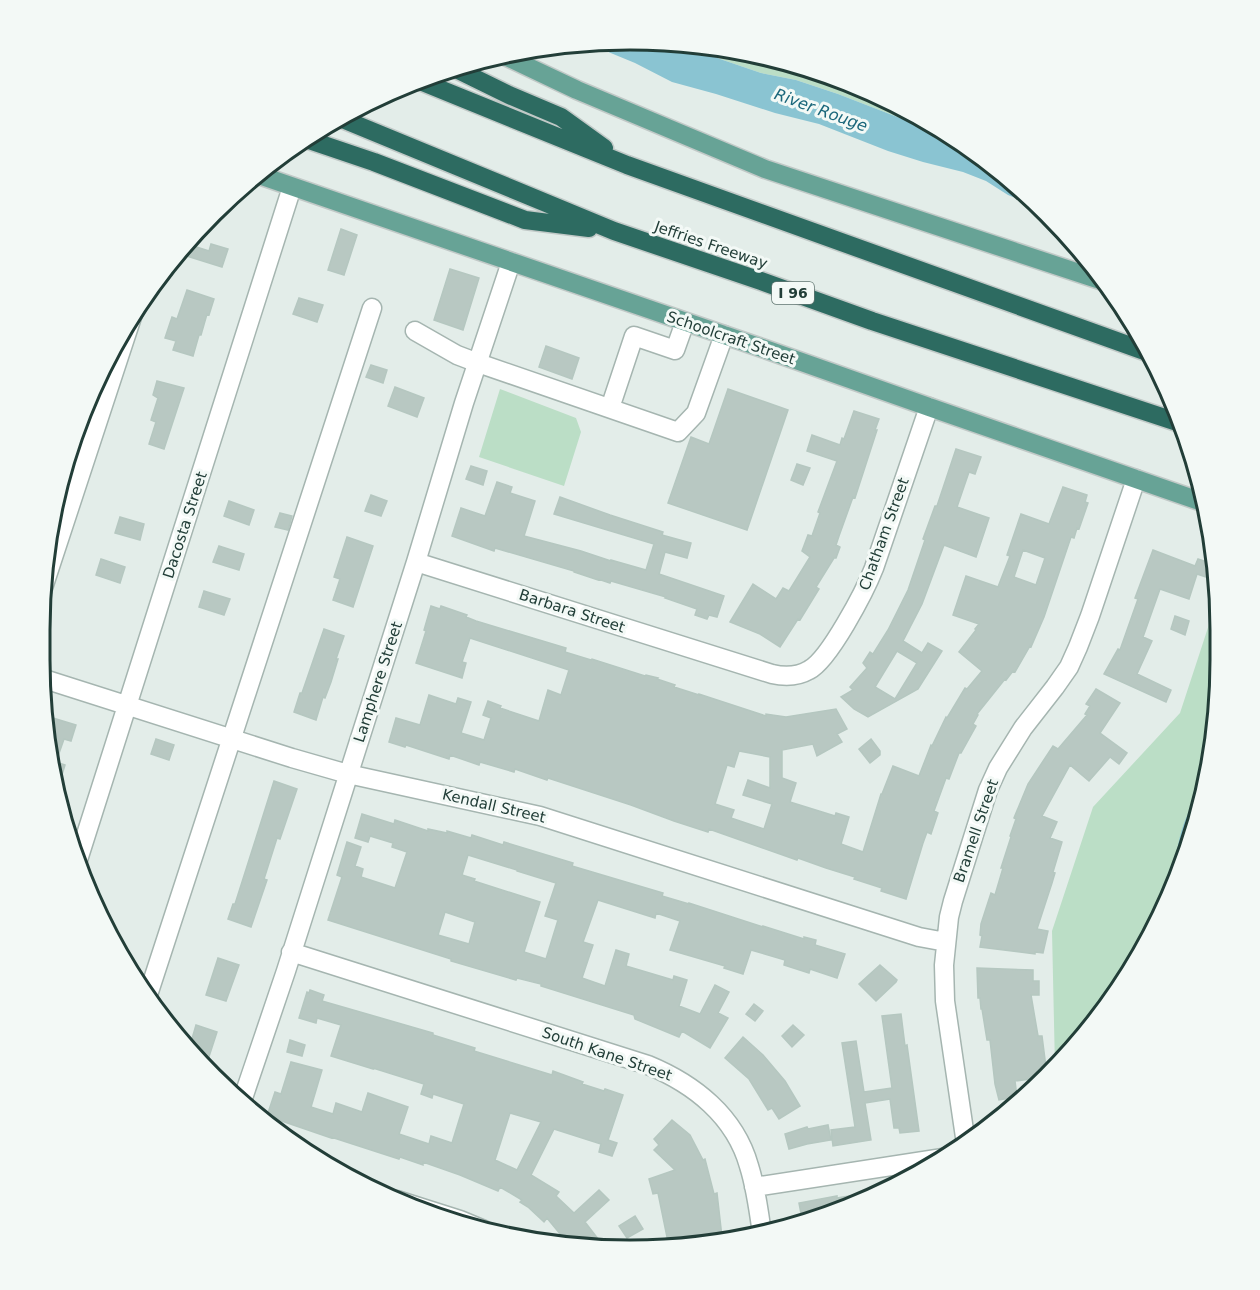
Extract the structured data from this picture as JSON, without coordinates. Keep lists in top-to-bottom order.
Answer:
{
  "streets": {
    "highway": ["Jeffries Freeway", "I 96"],
    "main road": ["Schoolcraft Street"],
    "street": [
      "Dacosta Street",
      "Chatham Street",
      "Barbara Street",
      "Lamphere Street",
      "Kendall Street",
      "Bramell Street",
      "South Kane Street"
    ]
  },
  "crossings": [
    ["Schoolcraft Street", "Dacosta Street"],
    ["Schoolcraft Street", "Chatham Street"],
    ["Schoolcraft Street", "Lamphere Street"],
    ["Schoolcraft Street", "Bramell Street"],
    ["Dacosta Street", "Kendall Street"],
    ["Chatham Street", "Barbara Street"],
    ["Barbara Street", "Lamphere Street"],
    ["Lamphere Street", "Kendall Street"],
    ["Lamphere Street", "South Kane Street"],
    ["Kendall Street", "Bramell Street"]
  ],
  "water": ["River Rouge"]
}
